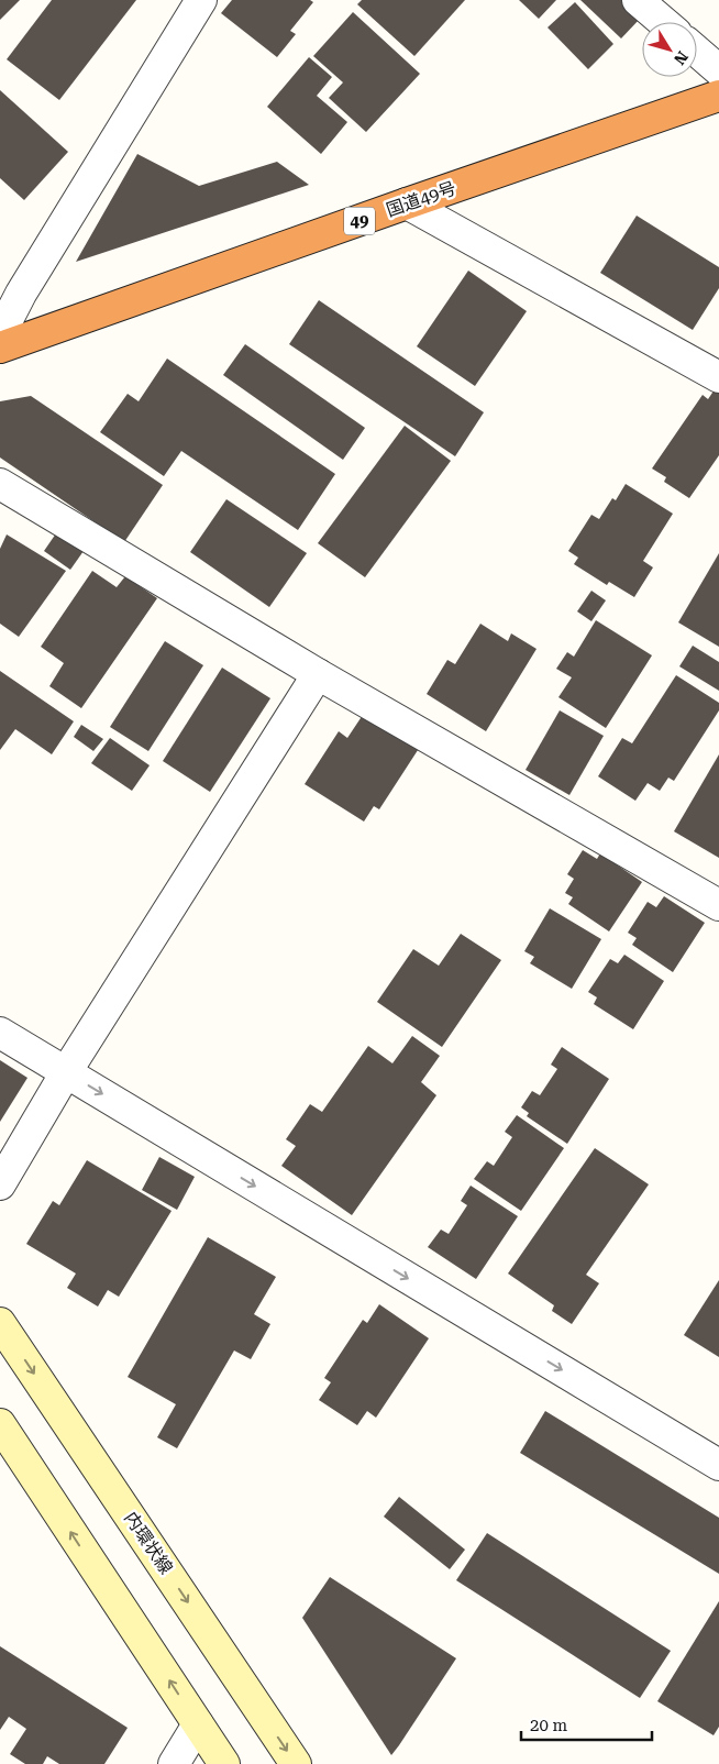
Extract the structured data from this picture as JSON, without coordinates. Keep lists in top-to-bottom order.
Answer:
{
  "streets": {
    "highway": ["国道49号", "49"],
    "street": ["内環状線"]
  },
  "scale_bar": "20 m",
  "north": "bottom right"
}
